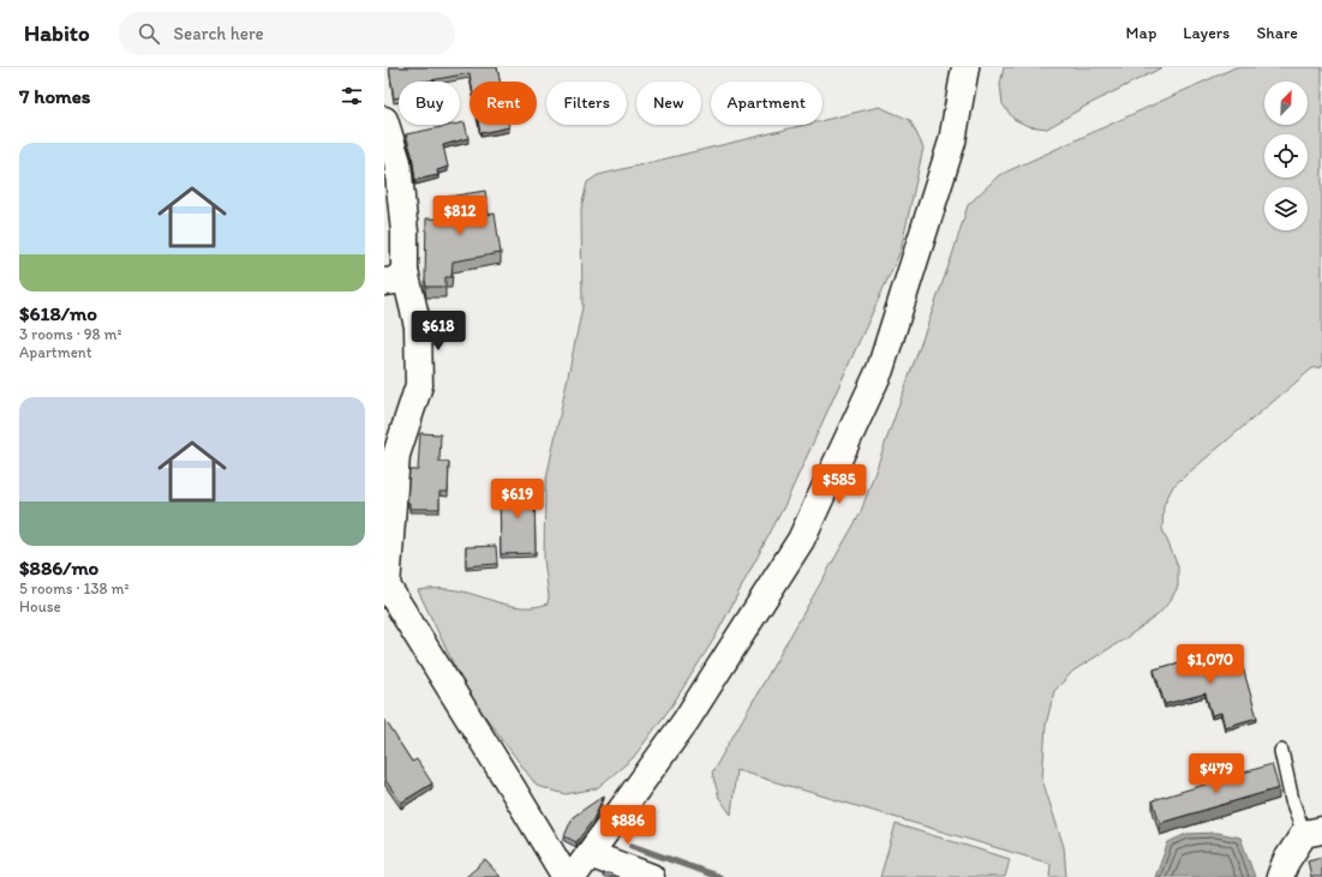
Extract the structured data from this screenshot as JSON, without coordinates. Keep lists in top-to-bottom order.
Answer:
{
  "north": "top right",
  "page": {
    "header": "Habito",
    "search": "Search here",
    "nav": ["Map", "Layers", "Share"],
    "heading": "7 homes",
    "chip": [
      "Buy",
      "Rent",
      "Filters",
      "New",
      "Apartment"
    ],
    "list": [
      {
        "name": "$618/mo",
        "note": "3 rooms · 98 m² · Apartment"
      },
      {
        "name": "$886/mo",
        "note": "5 rooms · 138 m² · House"
      }
    ],
    "price": [
      "$812",
      "$618",
      "$585",
      "$619",
      "$1,070",
      "$479",
      "$886"
    ]
  }
}
